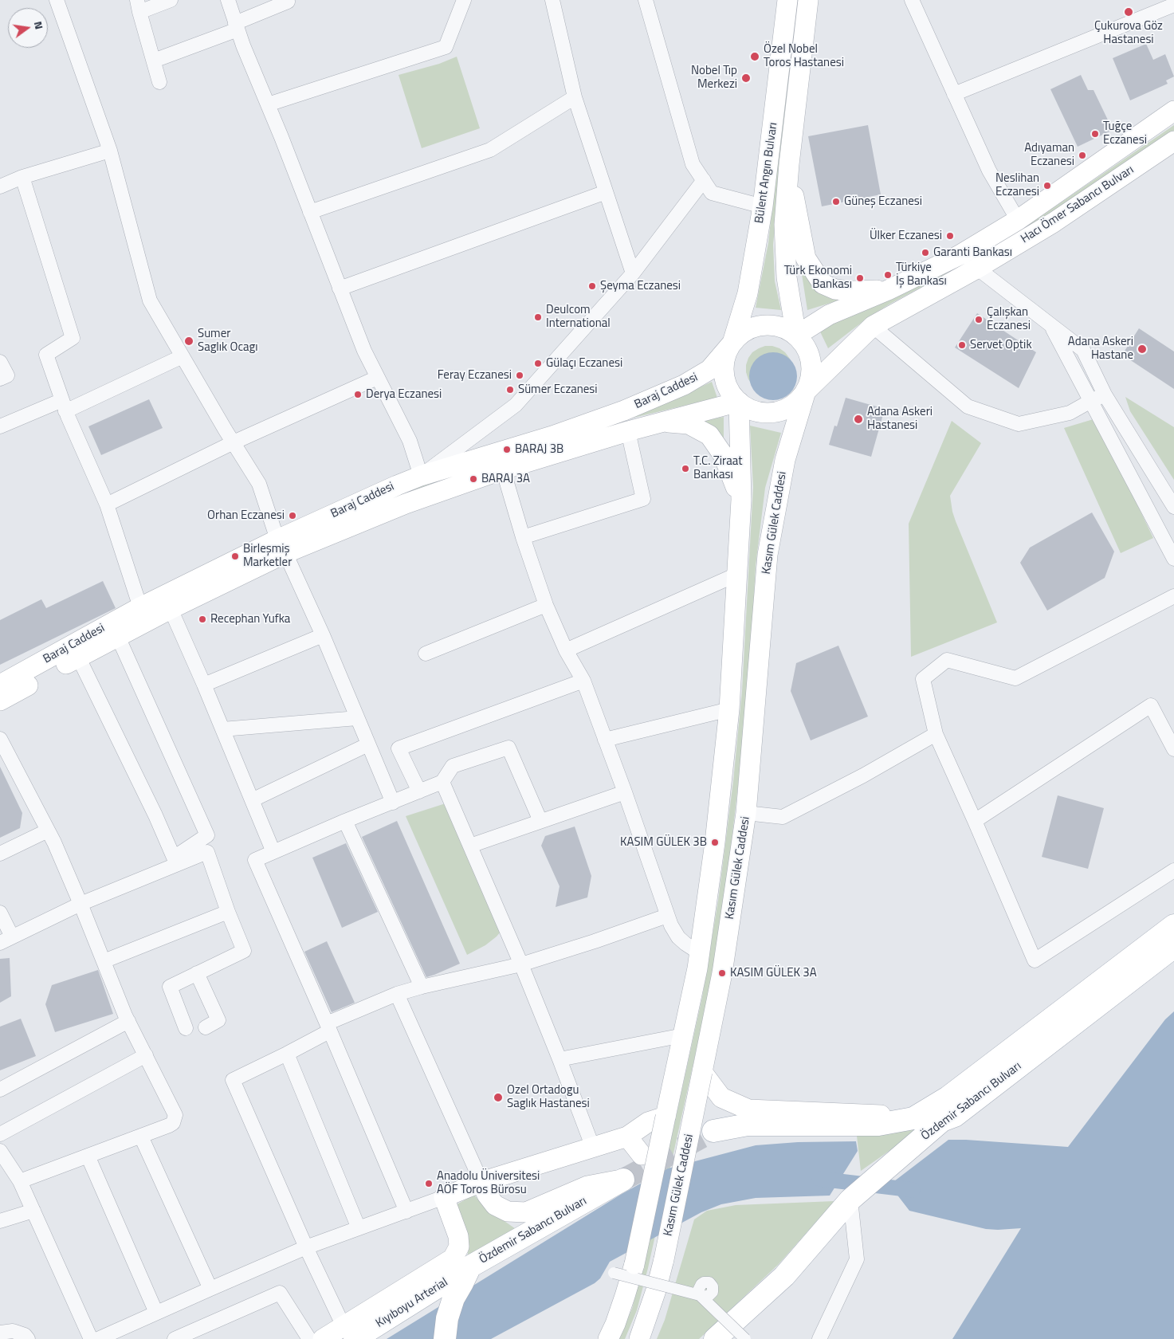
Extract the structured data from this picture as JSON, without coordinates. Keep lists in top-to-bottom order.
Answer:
{
  "streets": {
    "main road": [
      "Bülent Angın Bulvarı",
      "Hacı Ömer Sabancı Bulvarı",
      "Baraj Caddesi",
      "Kasım Gülek Caddesi",
      "Özdemir Sabancı Bulvarı",
      "Kıyıboyu Arterial"
    ]
  },
  "crossings": [
    ["Bülent Angın Bulvarı", "Hacı Ömer Sabancı Bulvarı"],
    ["Bülent Angın Bulvarı", "Baraj Caddesi"],
    ["Bülent Angın Bulvarı", "Kasım Gülek Caddesi"],
    ["Hacı Ömer Sabancı Bulvarı", "Baraj Caddesi"],
    ["Hacı Ömer Sabancı Bulvarı", "Kasım Gülek Caddesi"],
    ["Baraj Caddesi", "Kasım Gülek Caddesi"],
    ["Özdemir Sabancı Bulvarı", "Kıyıboyu Arterial"]
  ],
  "places": [
    "Çukurova Göz Hastanesi",
    "Özel Nobel Toros Hastanesi",
    "Nobel Tıp Merkezi",
    "Tuğçe Eczanesi",
    "Adıyaman Eczanesi",
    "Neslihan Eczanesi",
    "Güneş Eczanesi",
    "Ülker Eczanesi",
    "Garanti Bankası",
    "Türkiye İş Bankası",
    "Türk Ekonomi Bankası",
    "Şeyma Eczanesi",
    "Deulcom International",
    "Çalışkan Eczanesi",
    "Sumer Saglık Ocagı",
    "Servet Optik",
    "Adana Askeri Hastane",
    "Gülaçı Eczanesi",
    "Feray Eczanesi",
    "Sümer Eczanesi",
    "Derya Eczanesi",
    "Adana Askeri Hastanesi",
    "BARAJ 3B",
    "T.C. Ziraat Bankası",
    "BARAJ 3A",
    "Orhan Eczanesi",
    "Birleşmiş Marketler",
    "Recephan Yufka",
    "KASIM GÜLEK 3B",
    "KASIM GÜLEK 3A",
    "Ozel Ortadogu Saglık Hastanesi",
    "Anadolu Üniversitesi AÖF Toros Bürosu"
  ],
  "north": "right"
}
